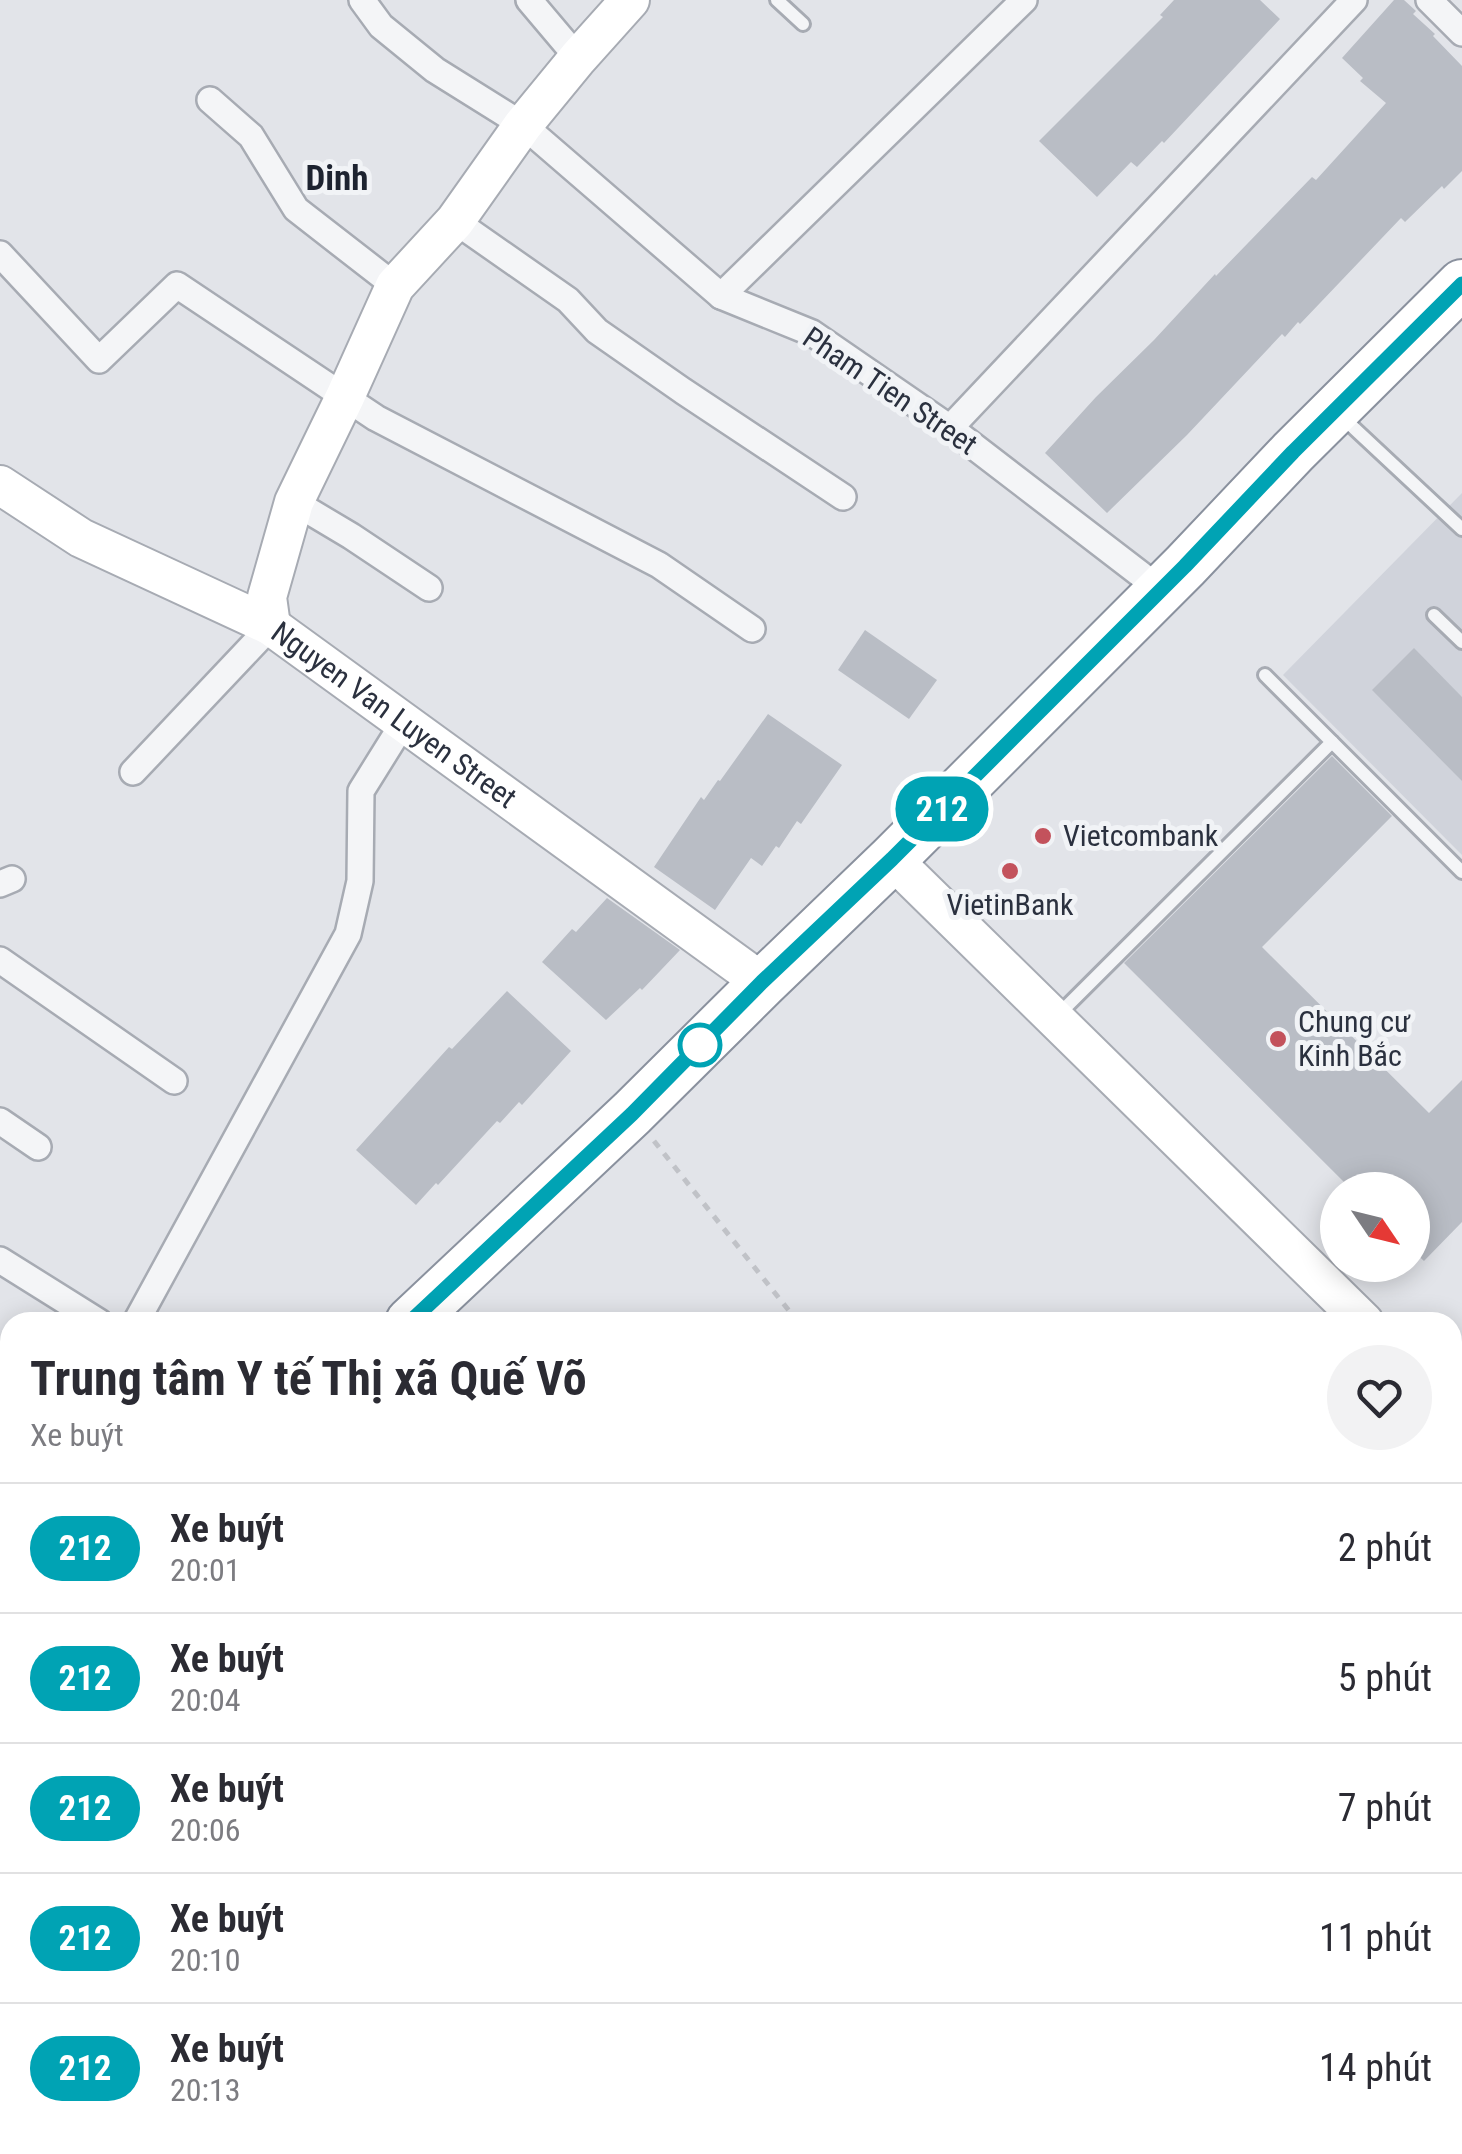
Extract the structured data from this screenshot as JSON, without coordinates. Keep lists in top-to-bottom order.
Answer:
{
  "streets": {
    "street": ["Pham Tien Street", "Nguyen Van Luyen Street"]
  },
  "districts": ["Dinh"],
  "places": ["Vietcombank", "VietinBank", "Chung cư Kinh Bắc"],
  "lines": ["bus line 212"],
  "north": "bottom right",
  "page": {
    "on_map": "212",
    "heading": ["Trung tâm Y tế Thị xã Quế Võ", "Xe buýt"],
    "list": [
      {
        "mark": "212",
        "name": "Xe buýt",
        "note": "20:01",
        "value": "2 phút"
      },
      {
        "mark": "212",
        "name": "Xe buýt",
        "note": "20:04",
        "value": "5 phút"
      },
      {
        "mark": "212",
        "name": "Xe buýt",
        "note": "20:06",
        "value": "7 phút"
      },
      {
        "mark": "212",
        "name": "Xe buýt",
        "note": "20:10",
        "value": "11 phút"
      },
      {
        "mark": "212",
        "name": "Xe buýt",
        "note": "20:13",
        "value": "14 phút"
      }
    ]
  }
}
